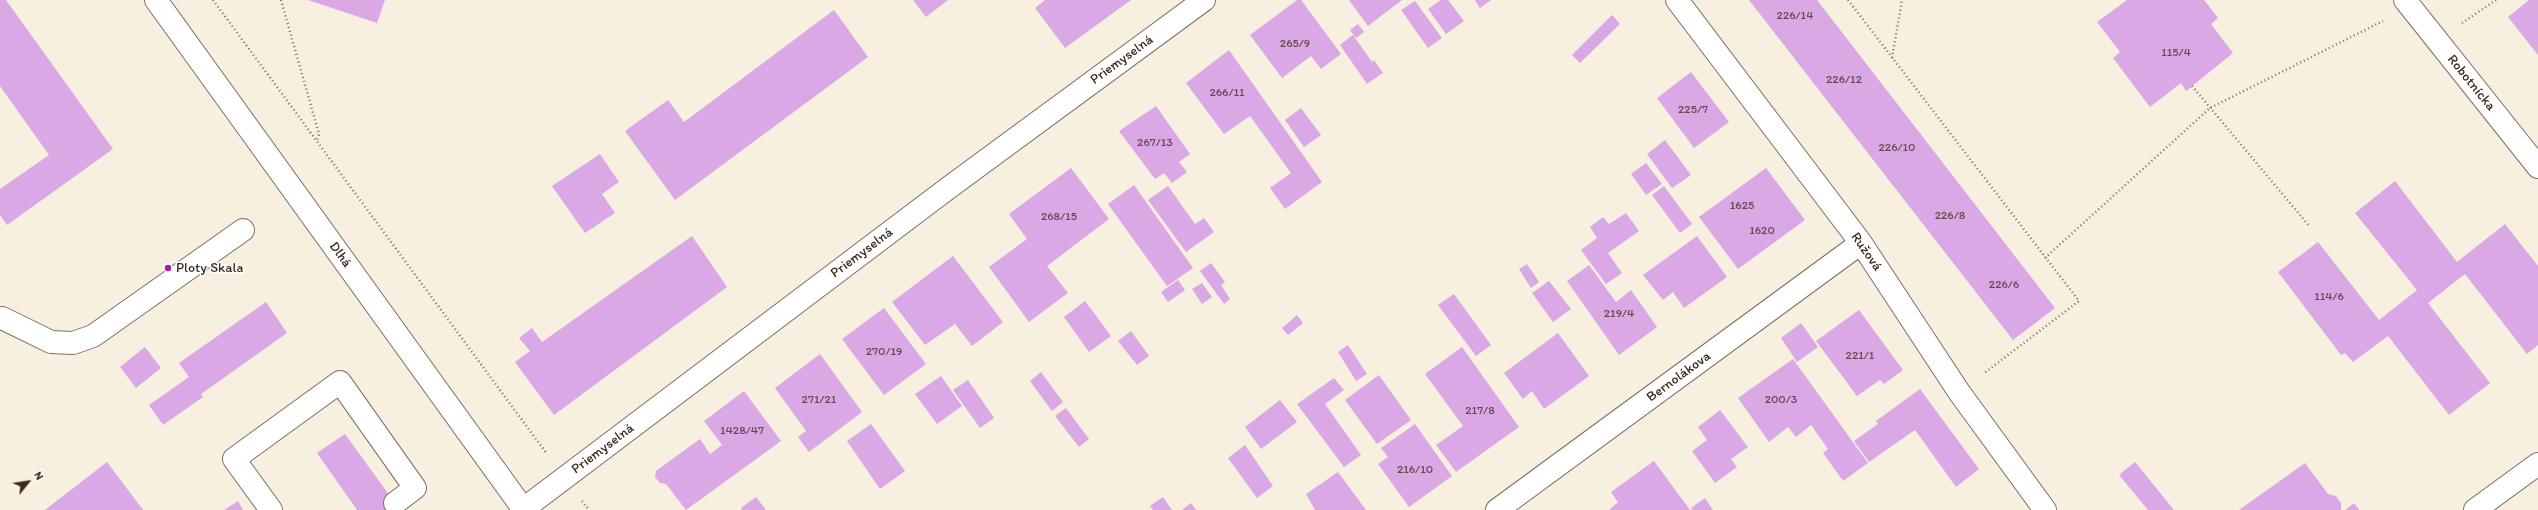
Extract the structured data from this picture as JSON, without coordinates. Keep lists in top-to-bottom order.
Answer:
{
  "streets": {
    "street": [
      "Priemyselná",
      "Robotnícka",
      "Ružová",
      "Dlhá",
      "Bernolákova"
    ]
  },
  "crossings": [
    ["Priemyselná", "Dlhá"],
    ["Ružová", "Bernolákova"]
  ],
  "places": ["Ploty Skala"],
  "house_numbers": [
    "226/14",
    "265/9",
    "115/4",
    "226/12",
    "266/11",
    "225/7",
    "267/13",
    "226/10",
    "1625",
    "226/8",
    "268/15",
    "1620",
    "226/6",
    "114/6",
    "219/4",
    "270/19",
    "221/1",
    "271/21",
    "200/3",
    "217/8",
    "1428/47",
    "216/10"
  ],
  "north": "top right"
}
